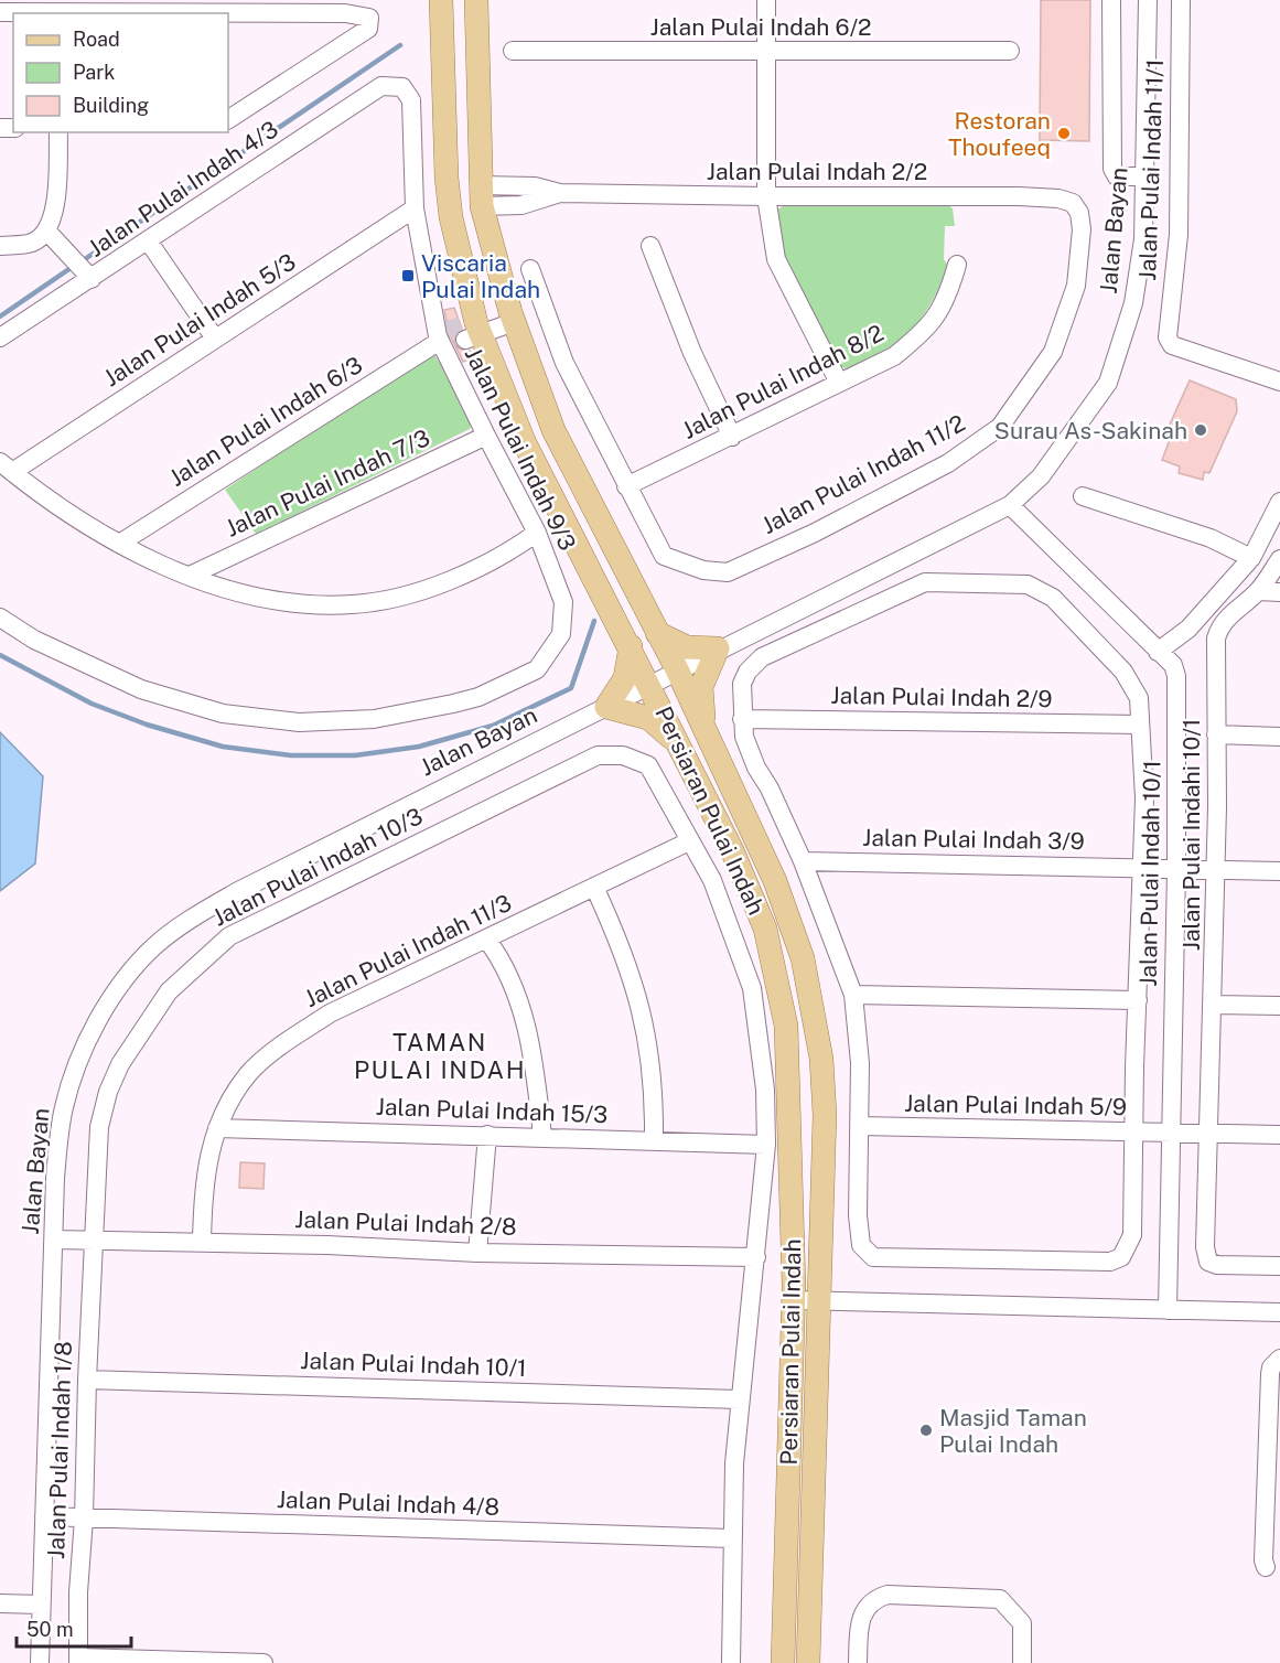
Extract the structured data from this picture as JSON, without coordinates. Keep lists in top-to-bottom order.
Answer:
{
  "streets": {
    "main road": ["Persiaran Pulai Indah"],
    "street": [
      "Jalan Pulai Indah 6/2",
      "Jalan Pulai Indah 11/1",
      "Jalan Pulai Indah 2/2",
      "Jalan Pulai Indah 4/3",
      "Jalan Bayan",
      "Jalan Pulai Indah 5/3",
      "Jalan Pulai Indah 8/2",
      "Jalan Pulai Indah 6/3",
      "Jalan Pulai Indah 9/3",
      "Jalan Pulai Indah 11/2",
      "Jalan Pulai Indah 7/3",
      "Jalan Pulai Indah 2/9",
      "Jalan Pulai Indahi 10/1",
      "Jalan Pulai Indah 3/9",
      "Jalan Pulai Indah 10/3",
      "Jalan Pulai Indah 10/1",
      "Jalan Pulai Indah 11/3",
      "Jalan Pulai Indah 5/9",
      "Jalan Pulai Indah 15/3",
      "Jalan Pulai Indah 2/8",
      "Jalan Pulai Indah 1/8",
      "Jalan Pulai Indah 4/8"
    ]
  },
  "crossings": [
    ["Jalan Pulai Indah 2/2", "Jalan Pulai Indah 11/2"],
    ["Jalan Pulai Indah 2/2", "Persiaran Pulai Indah"],
    ["Jalan Pulai Indah 4/3", "Jalan Pulai Indah 9/3"],
    ["Jalan Bayan", "Persiaran Pulai Indah"],
    ["Jalan Bayan", "Jalan Pulai Indah 10/1"],
    ["Jalan Bayan", "Jalan Pulai Indah 2/8"],
    ["Jalan Bayan", "Jalan Pulai Indah 4/8"],
    ["Jalan Pulai Indah 5/3", "Jalan Pulai Indah 9/3"],
    ["Jalan Pulai Indah 8/2", "Jalan Pulai Indah 11/2"],
    ["Jalan Pulai Indah 6/3", "Jalan Pulai Indah 9/3"],
    ["Jalan Pulai Indah 6/3", "Persiaran Pulai Indah"],
    ["Jalan Pulai Indah 9/3", "Jalan Pulai Indah 7/3"],
    ["Jalan Pulai Indah 9/3", "Persiaran Pulai Indah"],
    ["Jalan Pulai Indah 2/9", "Jalan Pulai Indah 10/1"],
    ["Jalan Pulai Indahi 10/1", "Jalan Pulai Indah 3/9"],
    ["Jalan Pulai Indahi 10/1", "Jalan Pulai Indah 5/9"],
    ["Jalan Pulai Indah 3/9", "Jalan Pulai Indah 10/1"],
    ["Jalan Pulai Indah 10/3", "Jalan Pulai Indah 11/3"],
    ["Jalan Pulai Indah 10/3", "Jalan Pulai Indah 2/8"],
    ["Jalan Pulai Indah 10/3", "Jalan Pulai Indah 1/8"],
    ["Jalan Pulai Indah 10/1", "Jalan Pulai Indah 5/9"],
    ["Jalan Pulai Indah 10/1", "Jalan Pulai Indah 1/8"],
    ["Jalan Pulai Indah 11/3", "Jalan Pulai Indah 15/3"],
    ["Jalan Pulai Indah 11/3", "Jalan Pulai Indah 2/8"],
    ["Jalan Pulai Indah 2/8", "Jalan Pulai Indah 1/8"],
    ["Jalan Pulai Indah 1/8", "Jalan Pulai Indah 4/8"]
  ],
  "districts": ["TAMAN PULAI INDAH"],
  "places": {
    "other": ["Restoran Thoufeeq", "Surau As-Sakinah", "Masjid Taman Pulai Indah"],
    "transit": ["Viscaria Pulai Indah"]
  },
  "legend": ["Road", "Park", "Building"],
  "scale_bar": "50 m"
}
